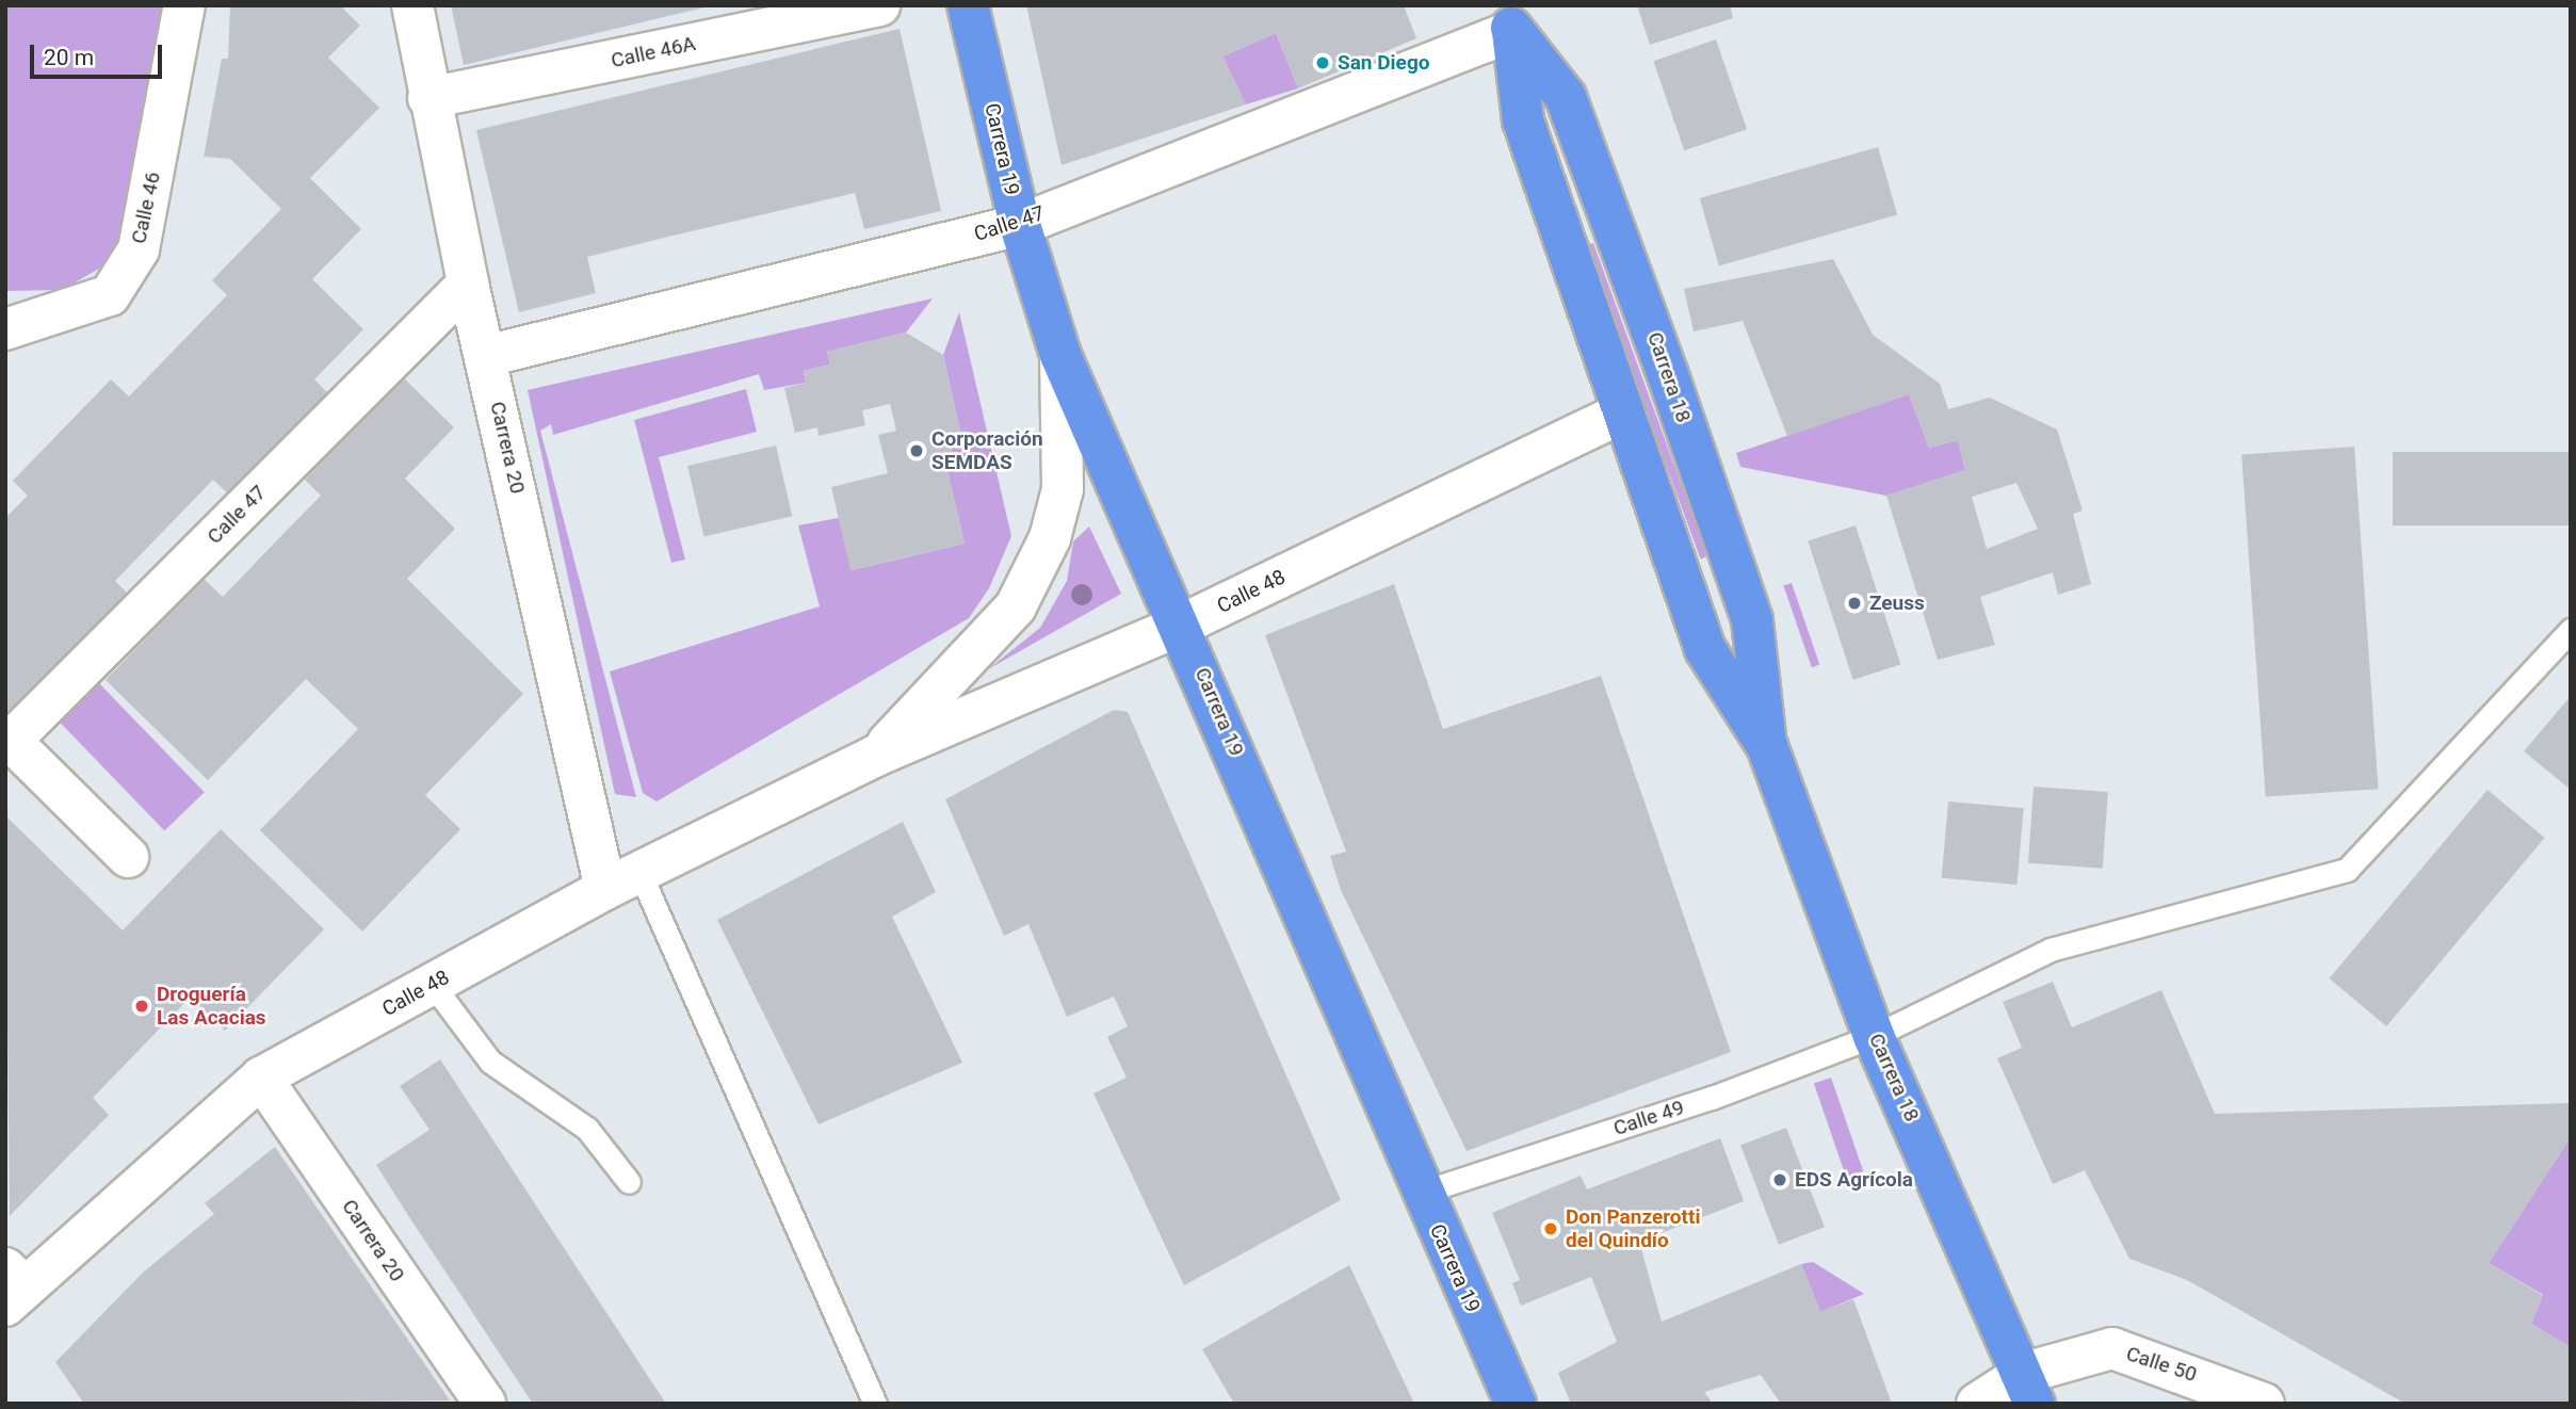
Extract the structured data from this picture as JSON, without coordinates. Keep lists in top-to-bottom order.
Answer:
{
  "streets": {
    "main road": ["Carrera 19", "Carrera 18"],
    "street": [
      "Calle 46A",
      "Calle 46",
      "Calle 47",
      "Carrera 20",
      "Calle 48",
      "Calle 50"
    ],
    "lane": ["Calle 49"]
  },
  "crossings": [
    ["Calle 46A", "Carrera 20"],
    ["Carrera 19", "Calle 47"],
    ["Carrera 19", "Calle 48"],
    ["Carrera 19", "Calle 49"],
    ["Calle 47", "Carrera 18"],
    ["Calle 47", "Carrera 20"],
    ["Carrera 18", "Calle 48"],
    ["Carrera 18", "Calle 49"],
    ["Carrera 18", "Calle 50"],
    ["Carrera 20", "Calle 48"]
  ],
  "places": [
    "San Diego",
    "Corporación SEMDAS",
    "Zeuss",
    "Droguería Las Acacias",
    "EDS Agrícola",
    "Don Panzerotti del Quindío"
  ],
  "scale_bar": "20 m"
}
